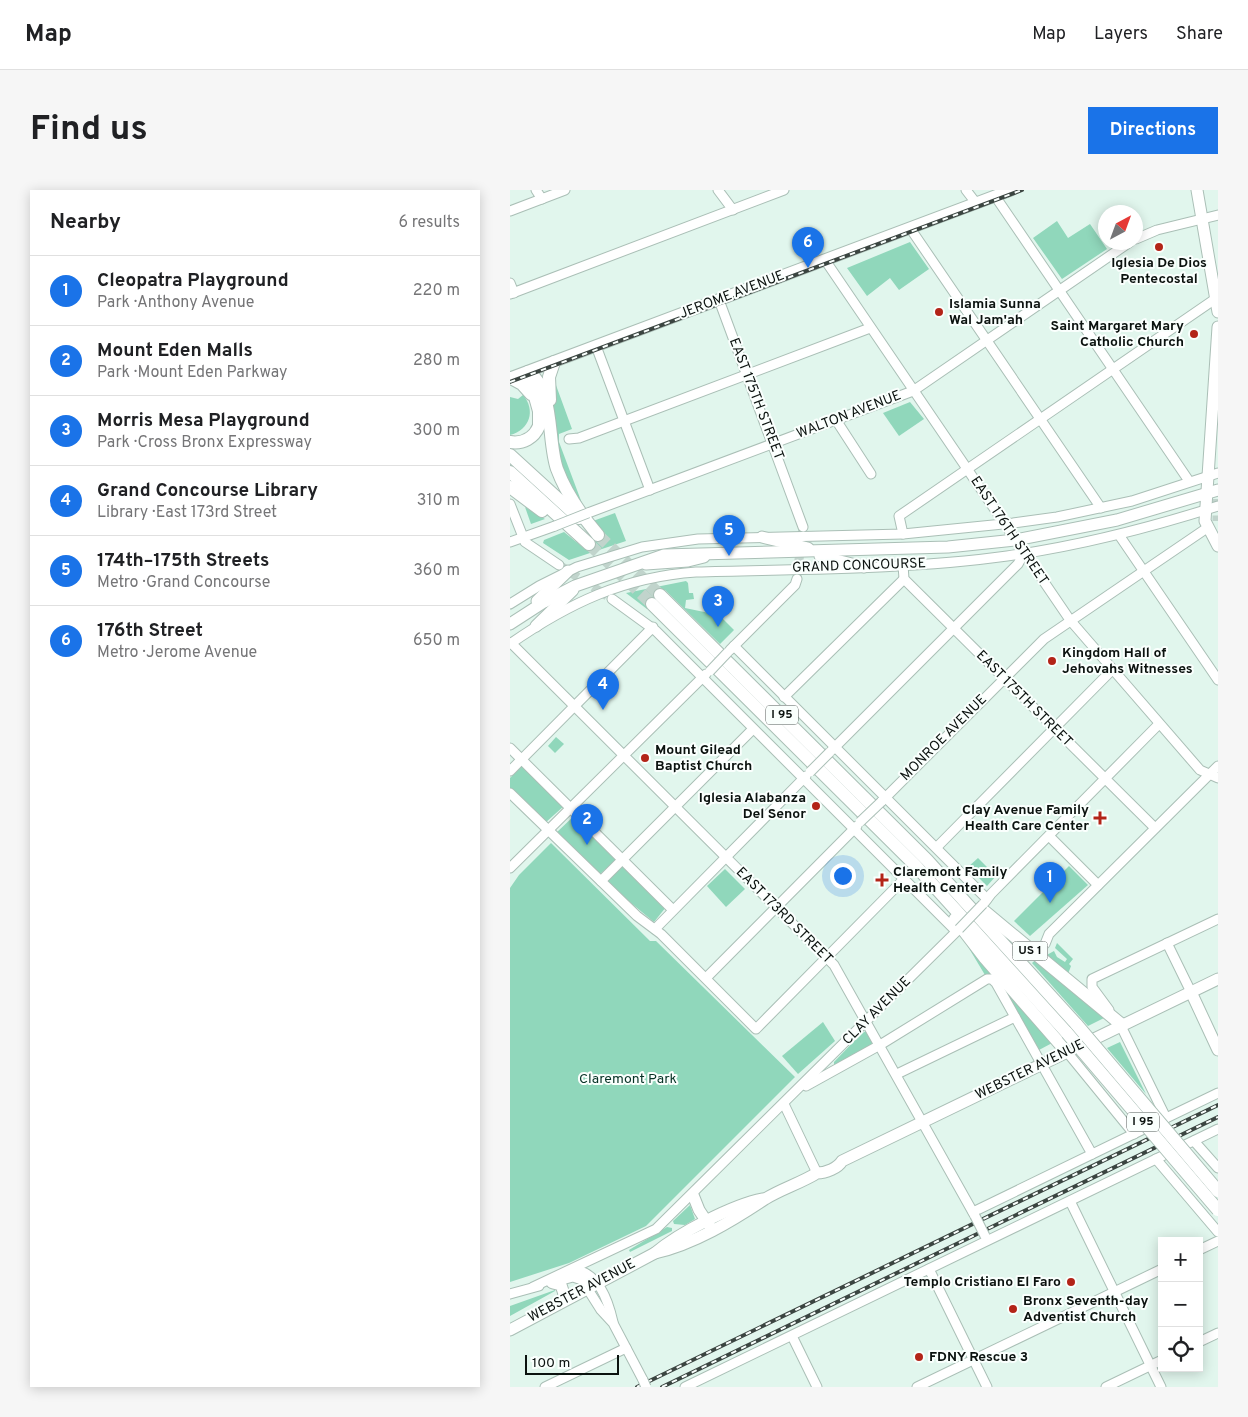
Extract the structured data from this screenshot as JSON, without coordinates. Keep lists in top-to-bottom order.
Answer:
{
  "streets": {
    "highway": ["I 95", "US 1"],
    "main road": ["JEROME AVENUE", "GRAND CONCOURSE", "WEBSTER AVENUE"],
    "street": [
      "EAST 175TH STREET",
      "WALTON AVENUE",
      "EAST 176TH STREET",
      "MONROE AVENUE",
      "EAST 173RD STREET",
      "CLAY AVENUE"
    ]
  },
  "crossings": [
    ["JEROME AVENUE", "EAST 175TH STREET"],
    ["JEROME AVENUE", "EAST 176TH STREET"],
    ["EAST 175TH STREET", "WALTON AVENUE"],
    ["EAST 175TH STREET", "MONROE AVENUE"],
    ["EAST 175TH STREET", "CLAY AVENUE"],
    ["WALTON AVENUE", "EAST 176TH STREET"],
    ["EAST 176TH STREET", "GRAND CONCOURSE"],
    ["EAST 176TH STREET", "MONROE AVENUE"],
    ["EAST 176TH STREET", "CLAY AVENUE"],
    ["GRAND CONCOURSE", "EAST 173RD STREET"],
    ["I 95", "US 1"],
    ["MONROE AVENUE", "EAST 173RD STREET"],
    ["EAST 173RD STREET", "CLAY AVENUE"],
    ["EAST 173RD STREET", "WEBSTER AVENUE"],
    ["US 1", "WEBSTER AVENUE"],
    ["CLAY AVENUE", "WEBSTER AVENUE"]
  ],
  "parks": ["Claremont Park"],
  "places": {
    "other": [
      "Iglesia De Dios Pentecostal",
      "Islamia Sunna Wal Jam'ah",
      "Saint Margaret Mary Catholic Church",
      "Kingdom Hall of Jehovahs Witnesses",
      "Mount Gilead Baptist Church",
      "Iglesia Alabanza Del Senor",
      "Templo Cristiano El Faro",
      "Bronx Seventh-day Adventist Church",
      "FDNY Rescue 3"
    ],
    "health": ["Clay Avenue Family Health Care Center", "Claremont Family Health Center"]
  },
  "scale_bar": "100 m",
  "north": "top right",
  "page": {
    "header": "Map",
    "nav": ["Map", "Layers", "Share"],
    "buttons": "Directions",
    "title": "Find us",
    "heading": ["Nearby", "6 results"],
    "pins": [
      "6",
      "5",
      "3",
      "4",
      "2",
      "1"
    ],
    "list": [
      {
        "mark": "1",
        "name": "Cleopatra Playground",
        "note": "Park · Anthony Avenue",
        "value": "220 m"
      },
      {
        "mark": "2",
        "name": "Mount Eden Malls",
        "note": "Park · Mount Eden Parkway",
        "value": "280 m"
      },
      {
        "mark": "3",
        "name": "Morris Mesa Playground",
        "note": "Park · Cross Bronx Expressway",
        "value": "300 m"
      },
      {
        "mark": "4",
        "name": "Grand Concourse Library",
        "note": "Library · East 173rd Street",
        "value": "310 m"
      },
      {
        "mark": "5",
        "name": "174th–175th Streets",
        "note": "Metro · Grand Concourse",
        "value": "360 m"
      },
      {
        "mark": "6",
        "name": "176th Street",
        "note": "Metro · Jerome Avenue",
        "value": "650 m"
      }
    ],
    "map_buttons": ["+", "−"],
    "scale": "100 m"
  }
}
